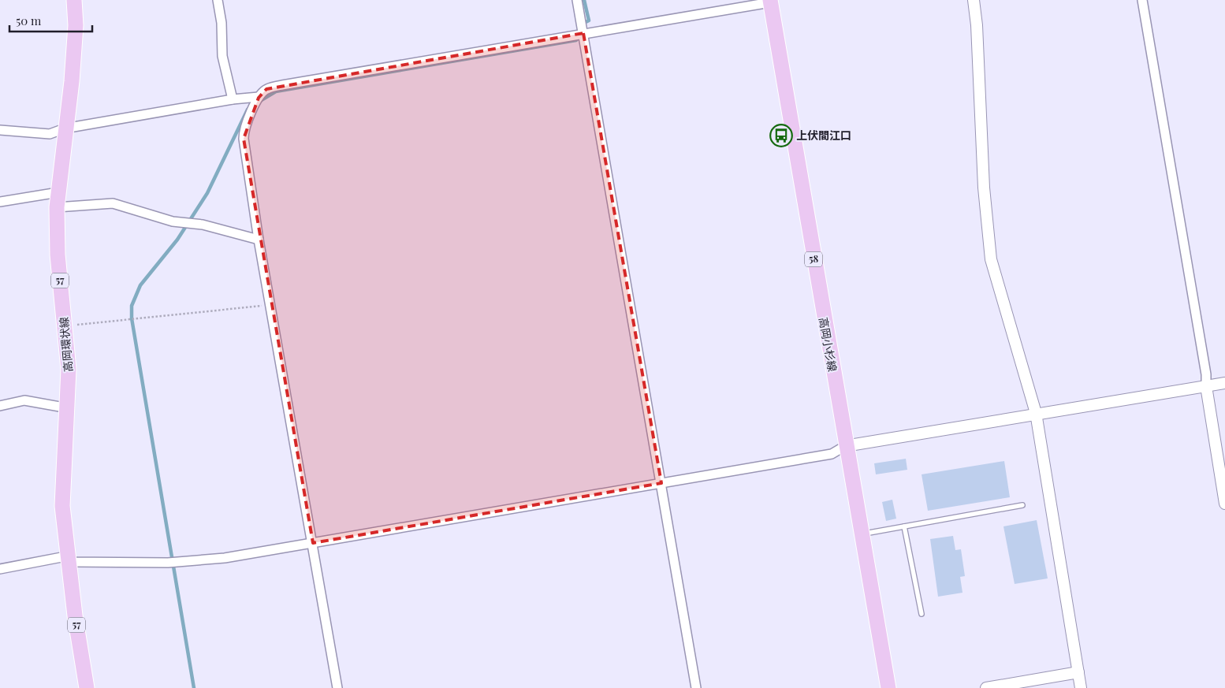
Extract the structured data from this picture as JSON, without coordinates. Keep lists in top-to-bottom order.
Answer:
{
  "streets": {
    "main road": [
      "58",
      "57",
      "高岡環状線",
      "高岡小杉線"
    ]
  },
  "places": {
    "bus stop": ["上伏間江口"]
  },
  "scale_bar": "50 m"
}
